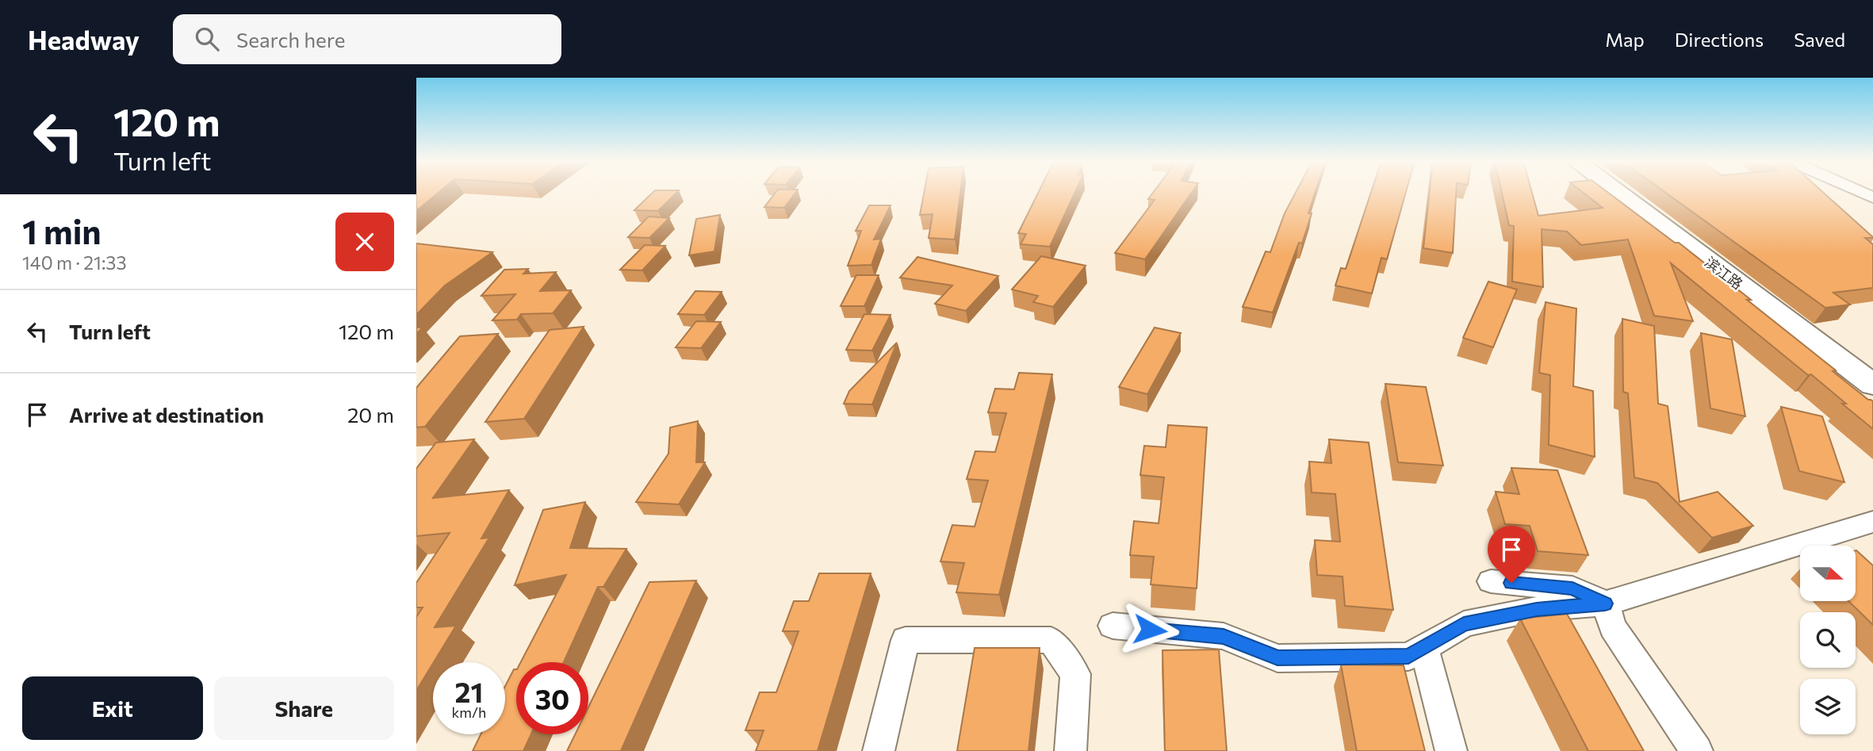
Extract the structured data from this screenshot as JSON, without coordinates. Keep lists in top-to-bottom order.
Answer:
{
  "streets": {
    "main road": ["滨江路"]
  },
  "north": "right",
  "page": {
    "header": "Headway",
    "search": "Search here",
    "nav": ["Map", "Directions", "Saved"],
    "turn": ["120 m", "Turn left"],
    "heading": ["1 min", "140 m · 21:33"],
    "list": [
      {
        "name": "Turn left",
        "value": "120 m"
      },
      {
        "name": "Arrive at destination",
        "value": "20 m"
      }
    ],
    "speed": "21 km/h",
    "limit": "30",
    "buttons": ["Exit", "Share"]
  }
}
